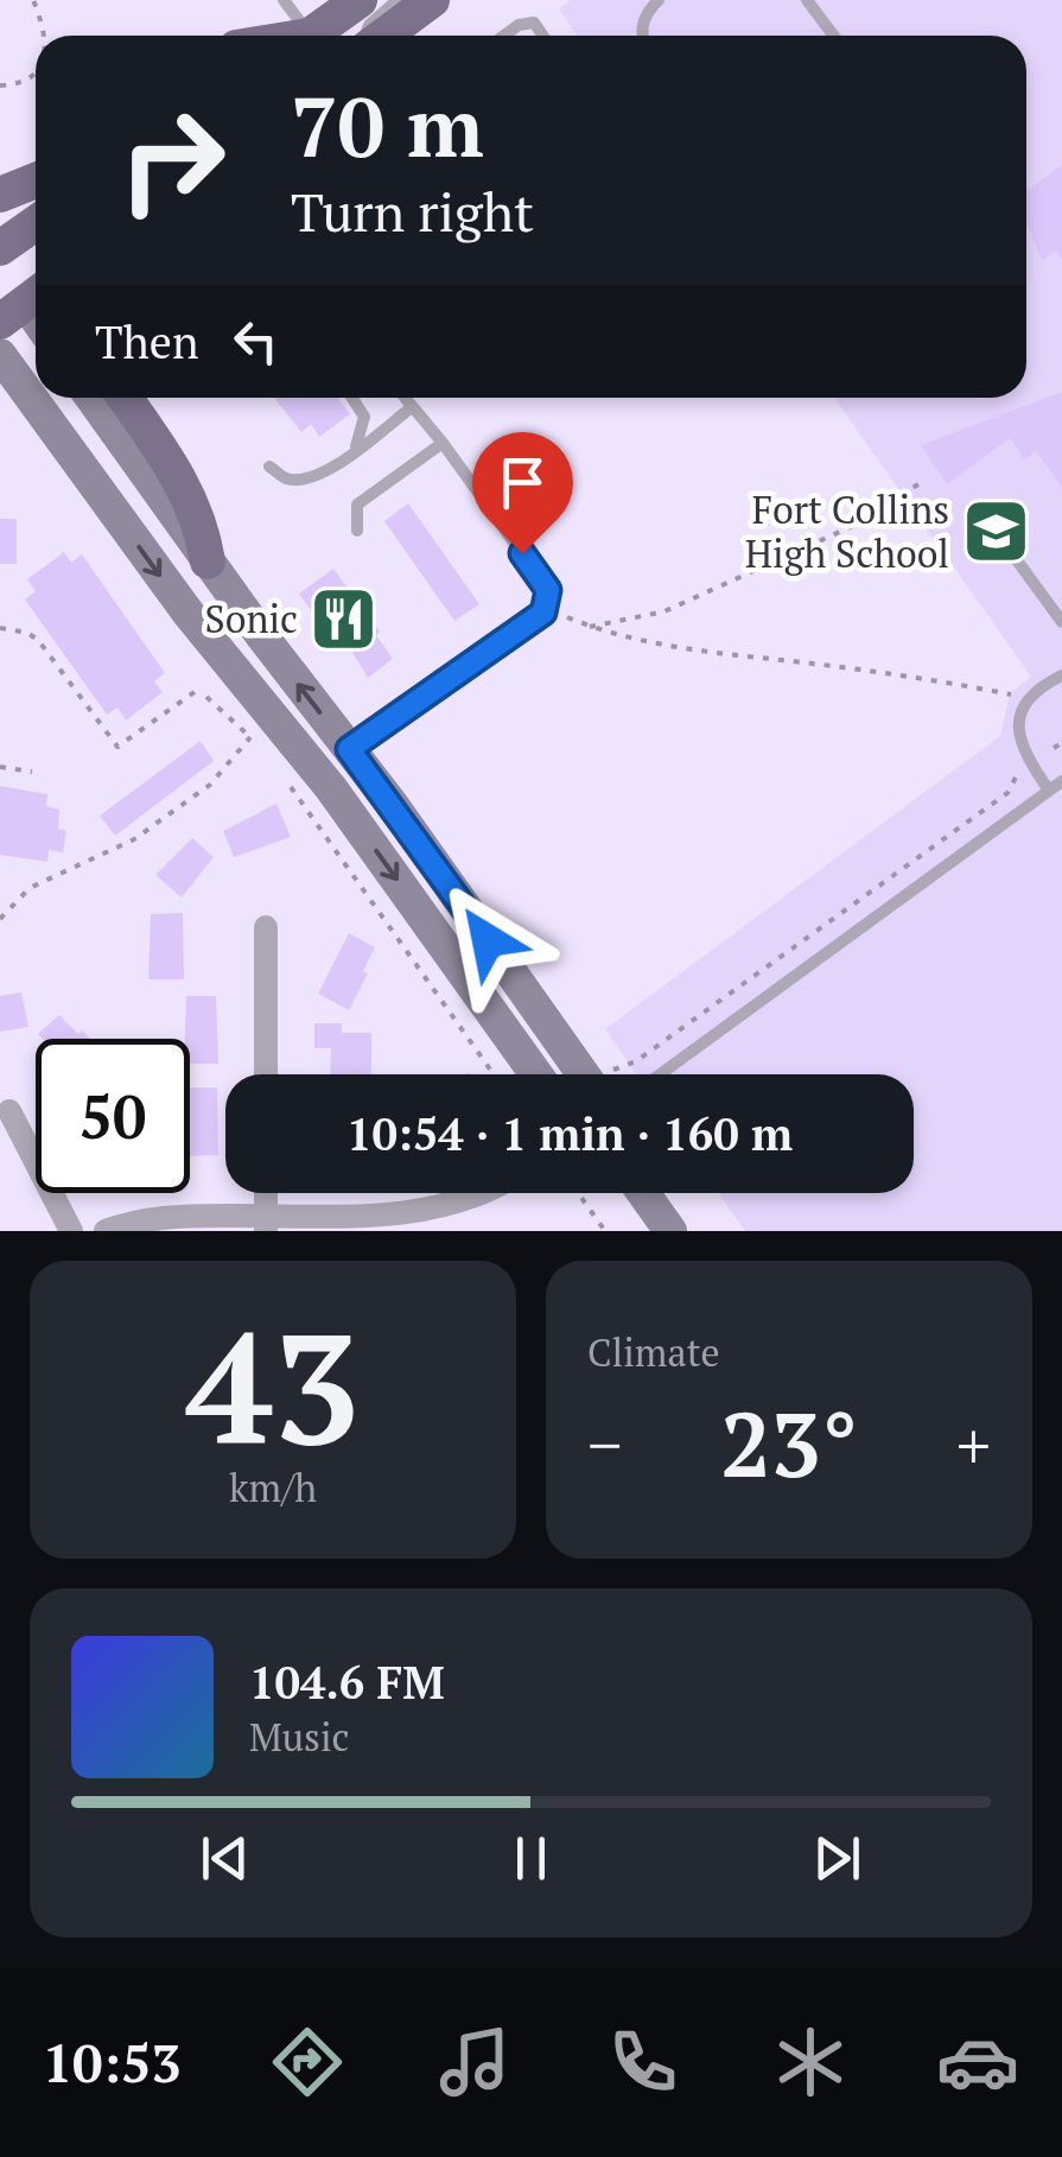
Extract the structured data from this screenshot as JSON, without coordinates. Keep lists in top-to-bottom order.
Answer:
{
  "places": {
    "school or university": ["Fort Collins High School"],
    "restaurant": ["Sonic"]
  },
  "page": {
    "turn": ["70 m", "Turn right"],
    "then": "Then",
    "limit": "50",
    "trip": "10:54 · 1 min · 160 m",
    "tile": [
      ["43", "km/h"],
      "Climate"
    ],
    "heat": ["−", "23°", "+"],
    "song": ["104.6 FM", "Music"],
    "tabs": "10:53"
  }
}
